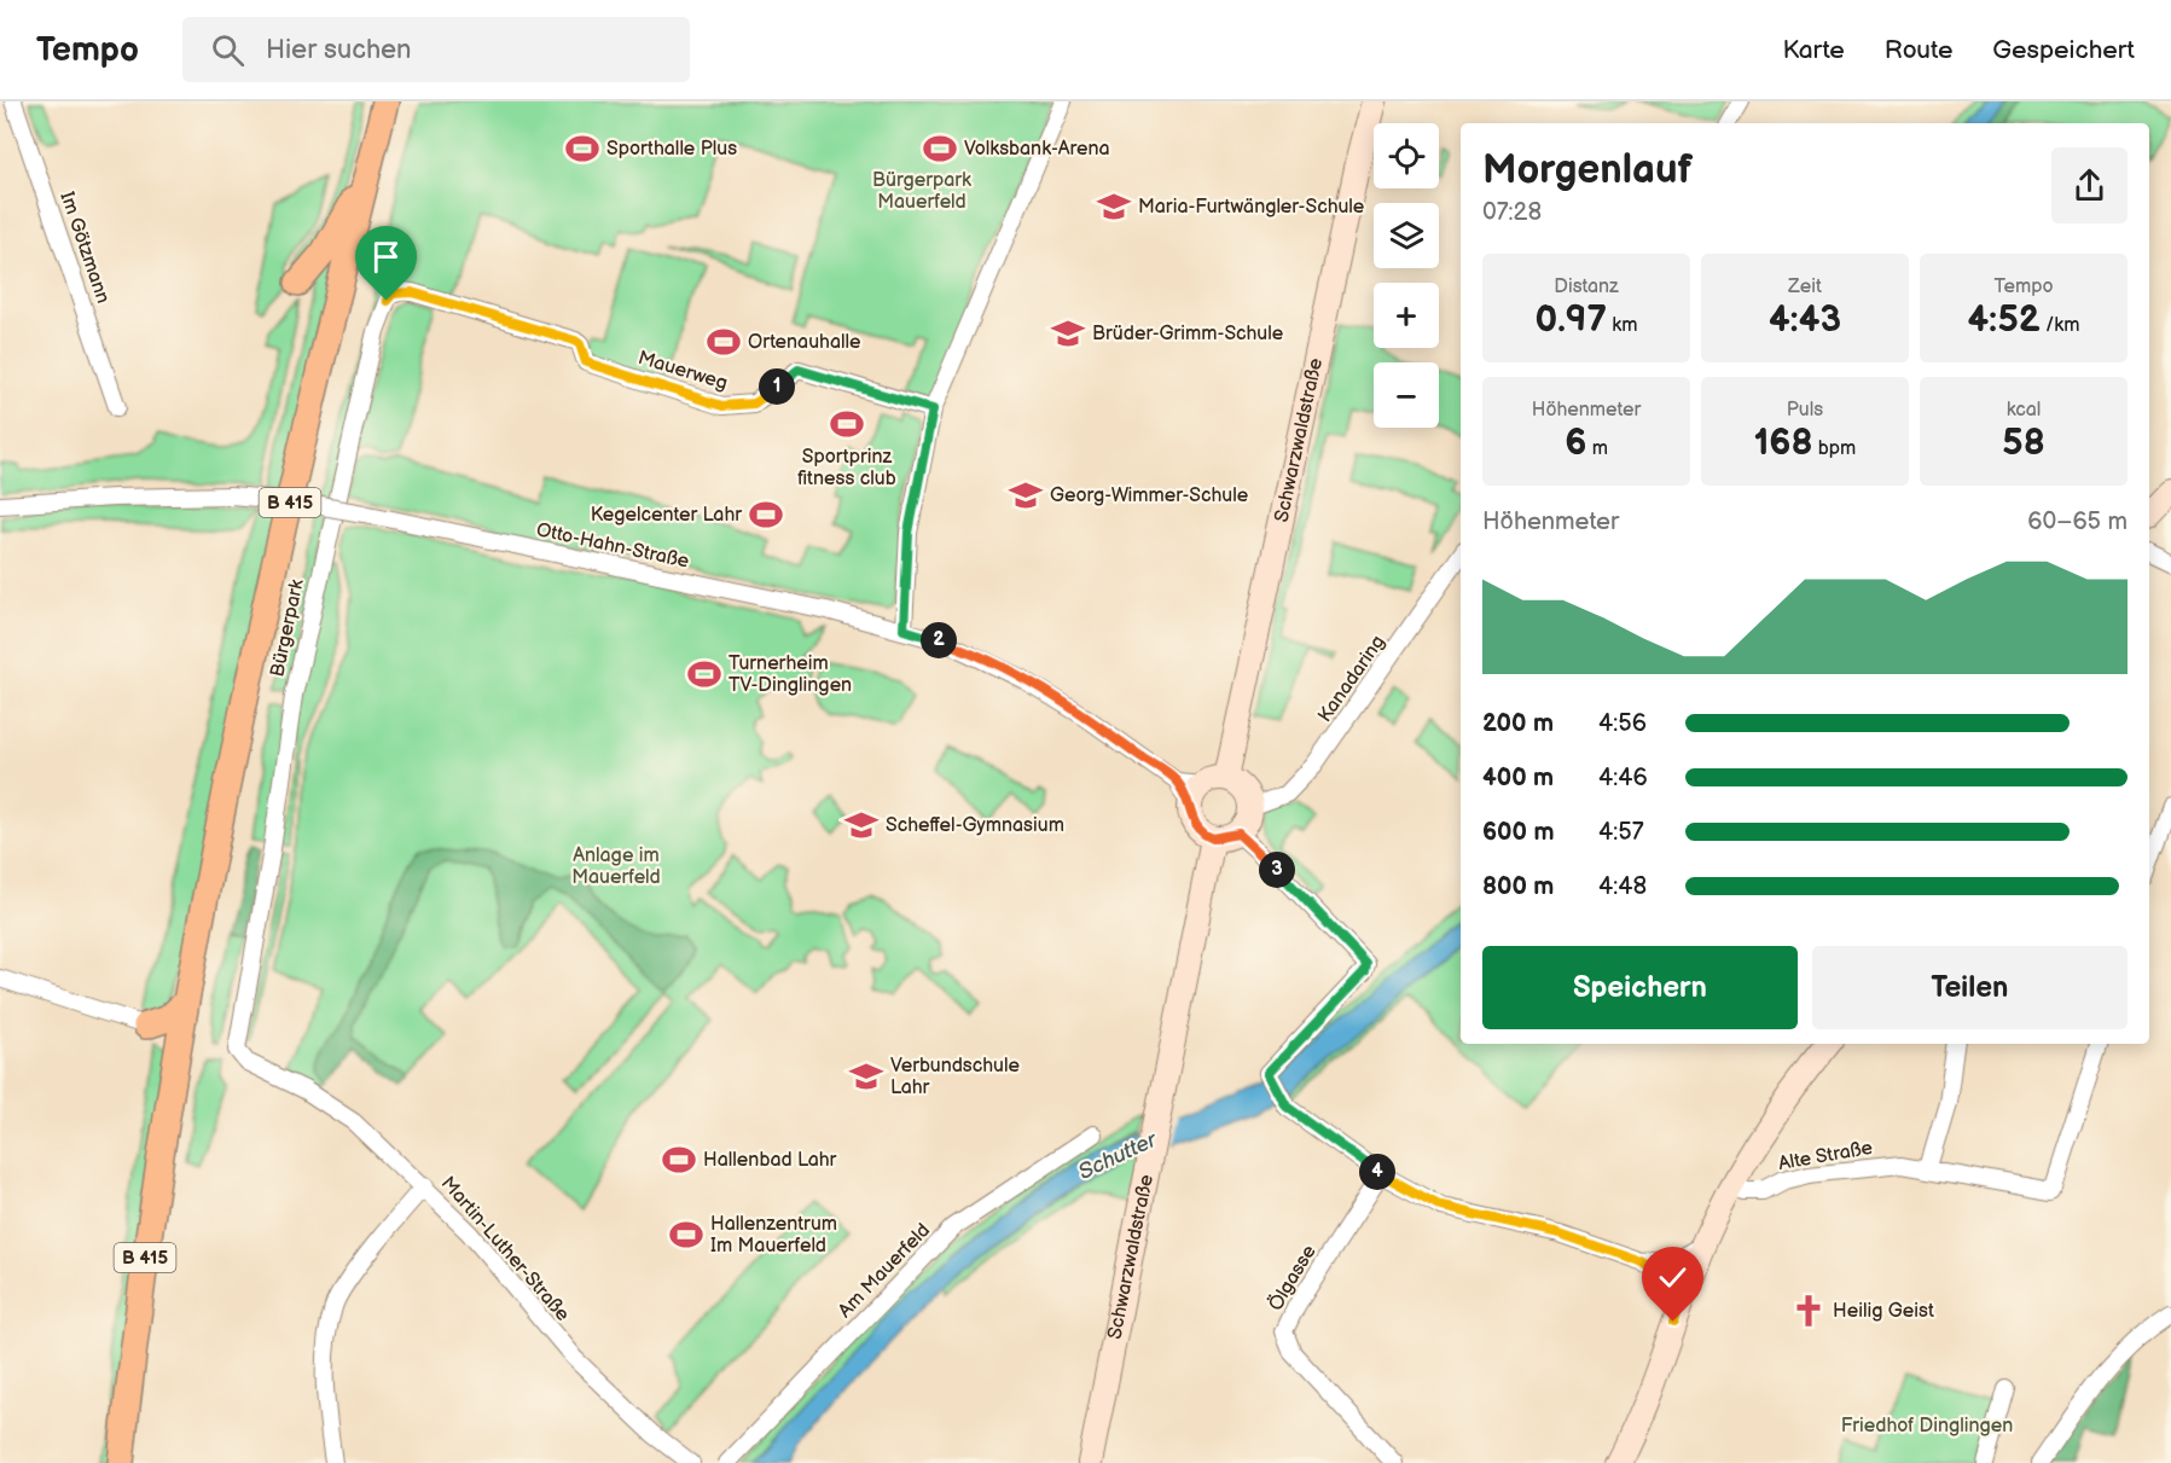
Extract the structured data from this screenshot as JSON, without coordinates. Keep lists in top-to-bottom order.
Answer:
{
  "streets": {
    "main road": ["B 415"],
    "street": [
      "Im Götzmann",
      "Mauerweg",
      "Schwarzwaldstraße",
      "Otto-Hahn-Straße",
      "Bürgerpark",
      "Kanadaring",
      "Alte Straße",
      "Martin-Luther-Straße",
      "Am Mauerfeld",
      "Ölgasse"
    ]
  },
  "crossings": [
    ["Mauerweg", "Bürgerpark"],
    ["Schwarzwaldstraße", "Otto-Hahn-Straße"],
    ["Schwarzwaldstraße", "Kanadaring"],
    ["Otto-Hahn-Straße", "Kanadaring"],
    ["Bürgerpark", "Martin-Luther-Straße"]
  ],
  "water": ["Schutter"],
  "parks": ["Bürgerpark Mauerfeld", "Anlage im Mauerfeld", "Friedhof Dinglingen"],
  "places": {
    "sports": [
      "Sporthalle Plus",
      "Volksbank-Arena",
      "Ortenauhalle",
      "Sportprinz fitness club",
      "Kegelcenter Lahr",
      "Turnerheim TV-Dinglingen",
      "Hallenbad Lahr",
      "Hallenzentrum Im Mauerfeld"
    ],
    "school or university": [
      "Maria-Furtwängler-Schule",
      "Brüder-Grimm-Schule",
      "Georg-Wimmer-Schule",
      "Scheffel-Gymnasium",
      "Verbundschule Lahr"
    ],
    "church": ["Heilig Geist"]
  },
  "page": {
    "header": "Tempo",
    "search": "Hier suchen",
    "nav": ["Karte", "Route", "Gespeichert"],
    "map_buttons": ["+", "−"],
    "heading": ["Morgenlauf", "07:28"],
    "stats": [
      ["Distanz", "0.97 km"],
      ["Zeit", "4:43"],
      ["Tempo", "4:52 /km"],
      ["Höhenmeter", "6 m"],
      ["Puls", "168 bpm"],
      ["kcal", "58"]
    ],
    "pins": [
      "1",
      "2",
      "3",
      "4"
    ],
    "chart": ["Höhenmeter", "60–65 m"],
    "list": [
      {
        "name": "200 m",
        "note": "4:56"
      },
      {
        "name": "400 m",
        "note": "4:46"
      },
      {
        "name": "600 m",
        "note": "4:57"
      },
      {
        "name": "800 m",
        "note": "4:48"
      }
    ],
    "buttons": ["Speichern", "Teilen"]
  }
}
